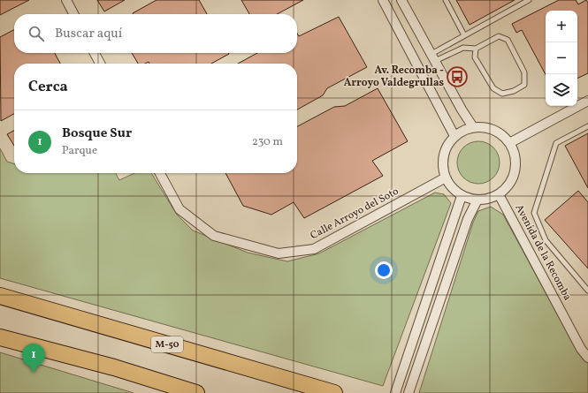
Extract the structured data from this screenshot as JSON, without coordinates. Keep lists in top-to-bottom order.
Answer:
{
  "streets": {
    "highway": ["M-50"],
    "street": ["Calle Arroyo del Soto", "Avenida de la Recomba"]
  },
  "crossings": [
    ["Calle Arroyo del Soto", "Avenida de la Recomba"]
  ],
  "places": {
    "bus stop": ["Av. Recomba - Arroyo Valdegrullas"]
  },
  "page": {
    "map_buttons": ["+", "−"],
    "search": "Buscar aquí",
    "heading": "Cerca",
    "list": [
      {
        "mark": "1",
        "name": "Bosque Sur",
        "note": "Parque",
        "value": "230 m"
      }
    ],
    "pins": "1"
  }
}
